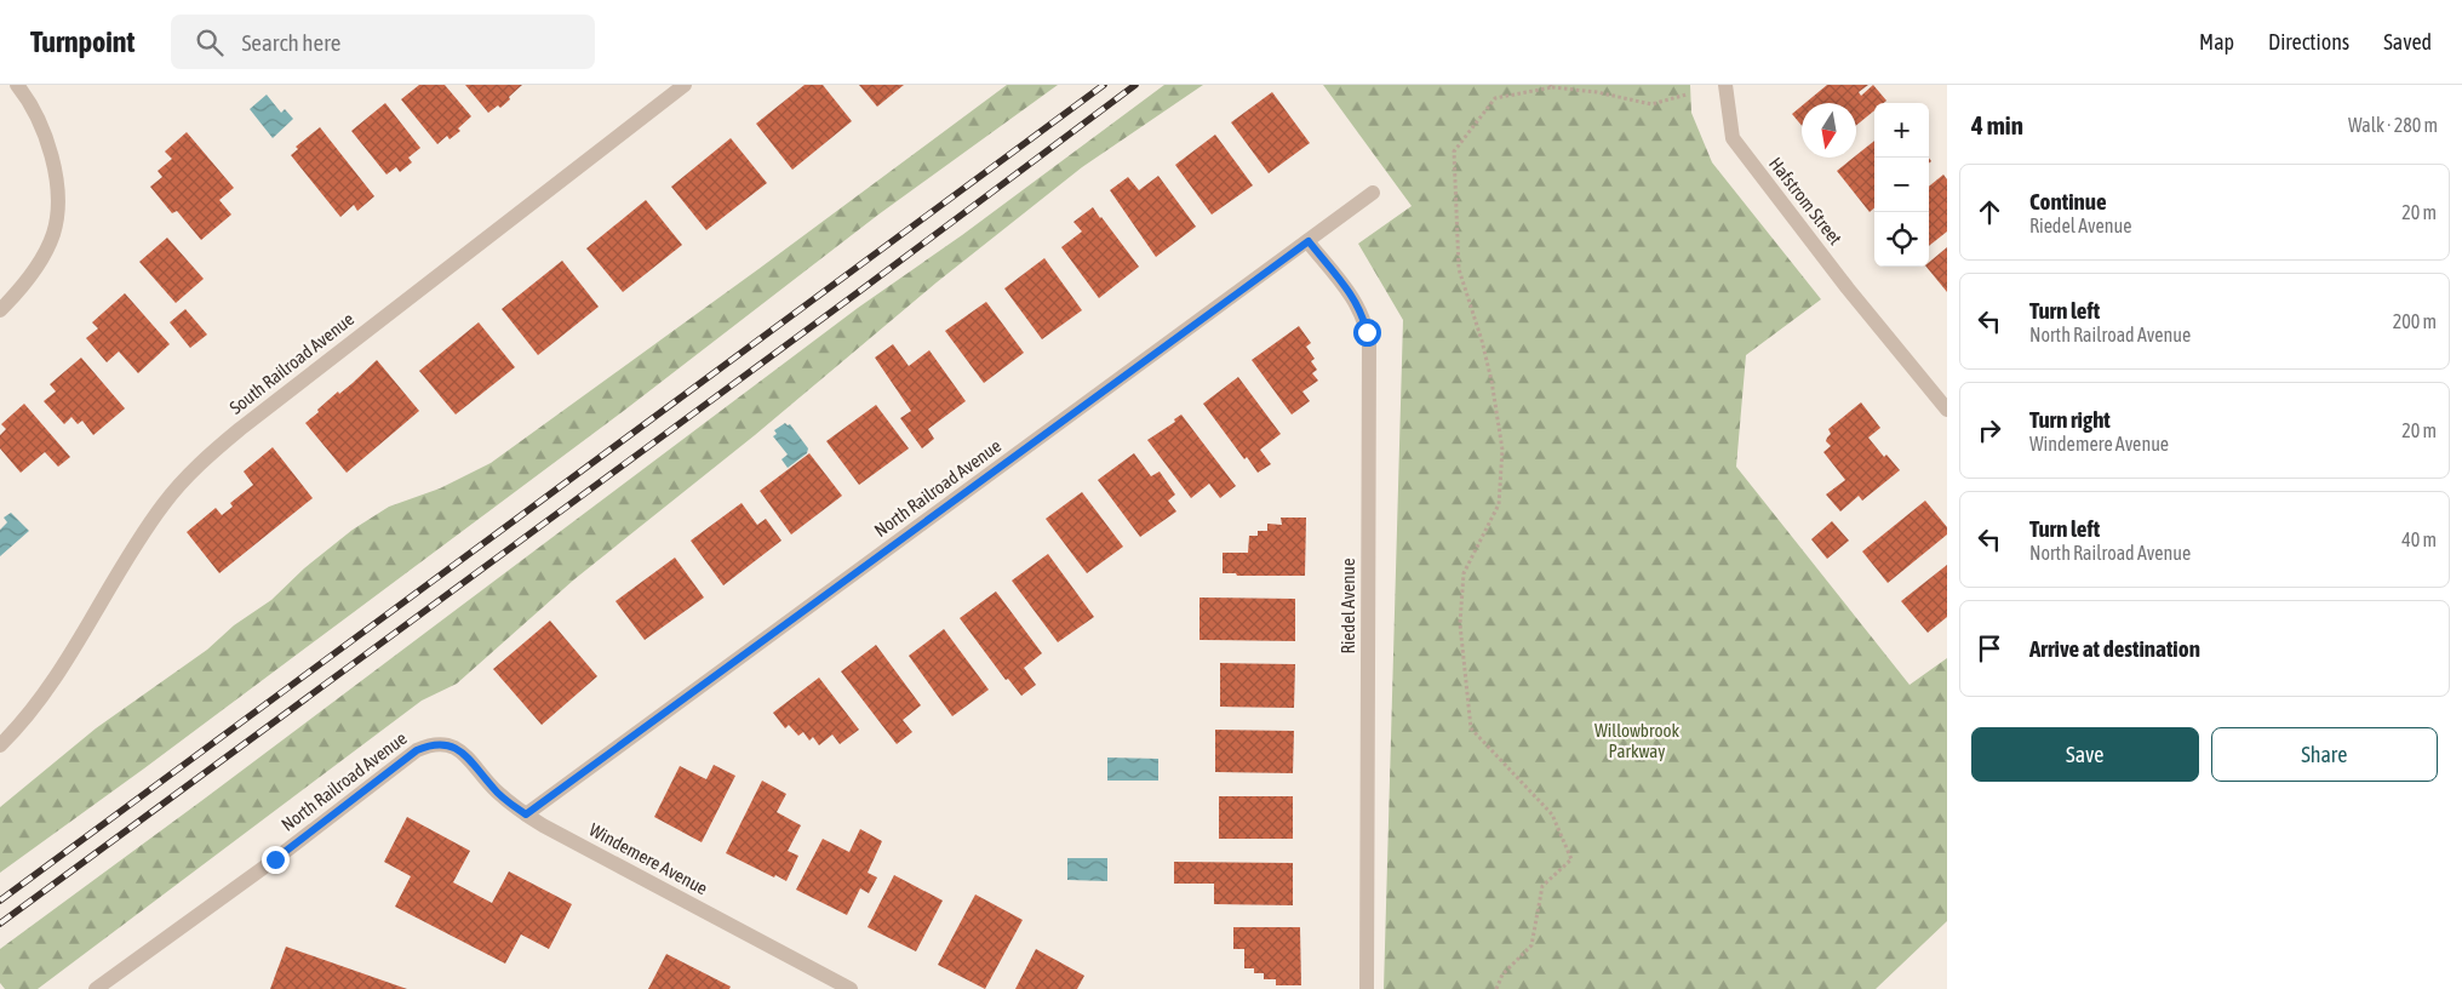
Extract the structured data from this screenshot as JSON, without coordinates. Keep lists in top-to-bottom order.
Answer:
{
  "streets": {
    "street": [
      "Hafstrom Street",
      "South Railroad Avenue",
      "North Railroad Avenue",
      "Riedel Avenue",
      "Windemere Avenue"
    ]
  },
  "crossings": [
    ["North Railroad Avenue", "Riedel Avenue"],
    ["North Railroad Avenue", "Windemere Avenue"]
  ],
  "parks": ["Willowbrook Parkway"],
  "north": "bottom",
  "page": {
    "header": "Turnpoint",
    "search": "Search here",
    "nav": ["Map", "Directions", "Saved"],
    "heading": ["4 min", "Walk · 280 m"],
    "map_buttons": ["+", "−"],
    "list": [
      ["Continue", "Riedel Avenue", "20 m"],
      ["Turn left", "North Railroad Avenue", "200 m"],
      ["Turn right", "Windemere Avenue", "20 m"],
      ["Turn left", "North Railroad Avenue", "40 m"],
      "Arrive at destination"
    ],
    "buttons": ["Save", "Share"]
  }
}
